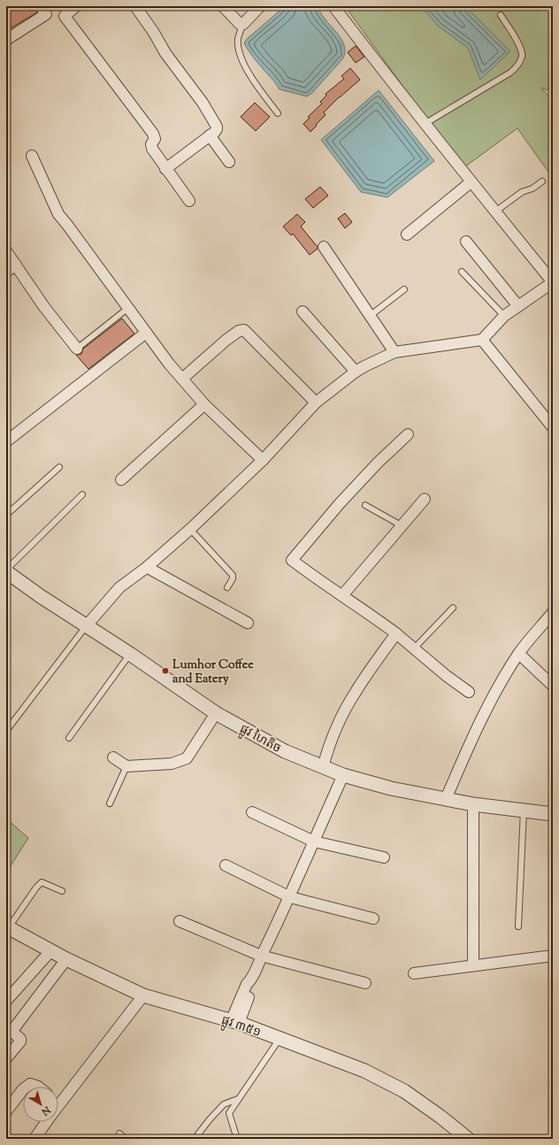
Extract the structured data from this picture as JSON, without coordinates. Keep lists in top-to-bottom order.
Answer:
{
  "streets": {
    "street": ["ផ្លូវ ហៃតិច", "ផ្លូវ ៣៥១"]
  },
  "places": ["Lumhor Coffee and Eatery"],
  "north": "bottom right"
}
